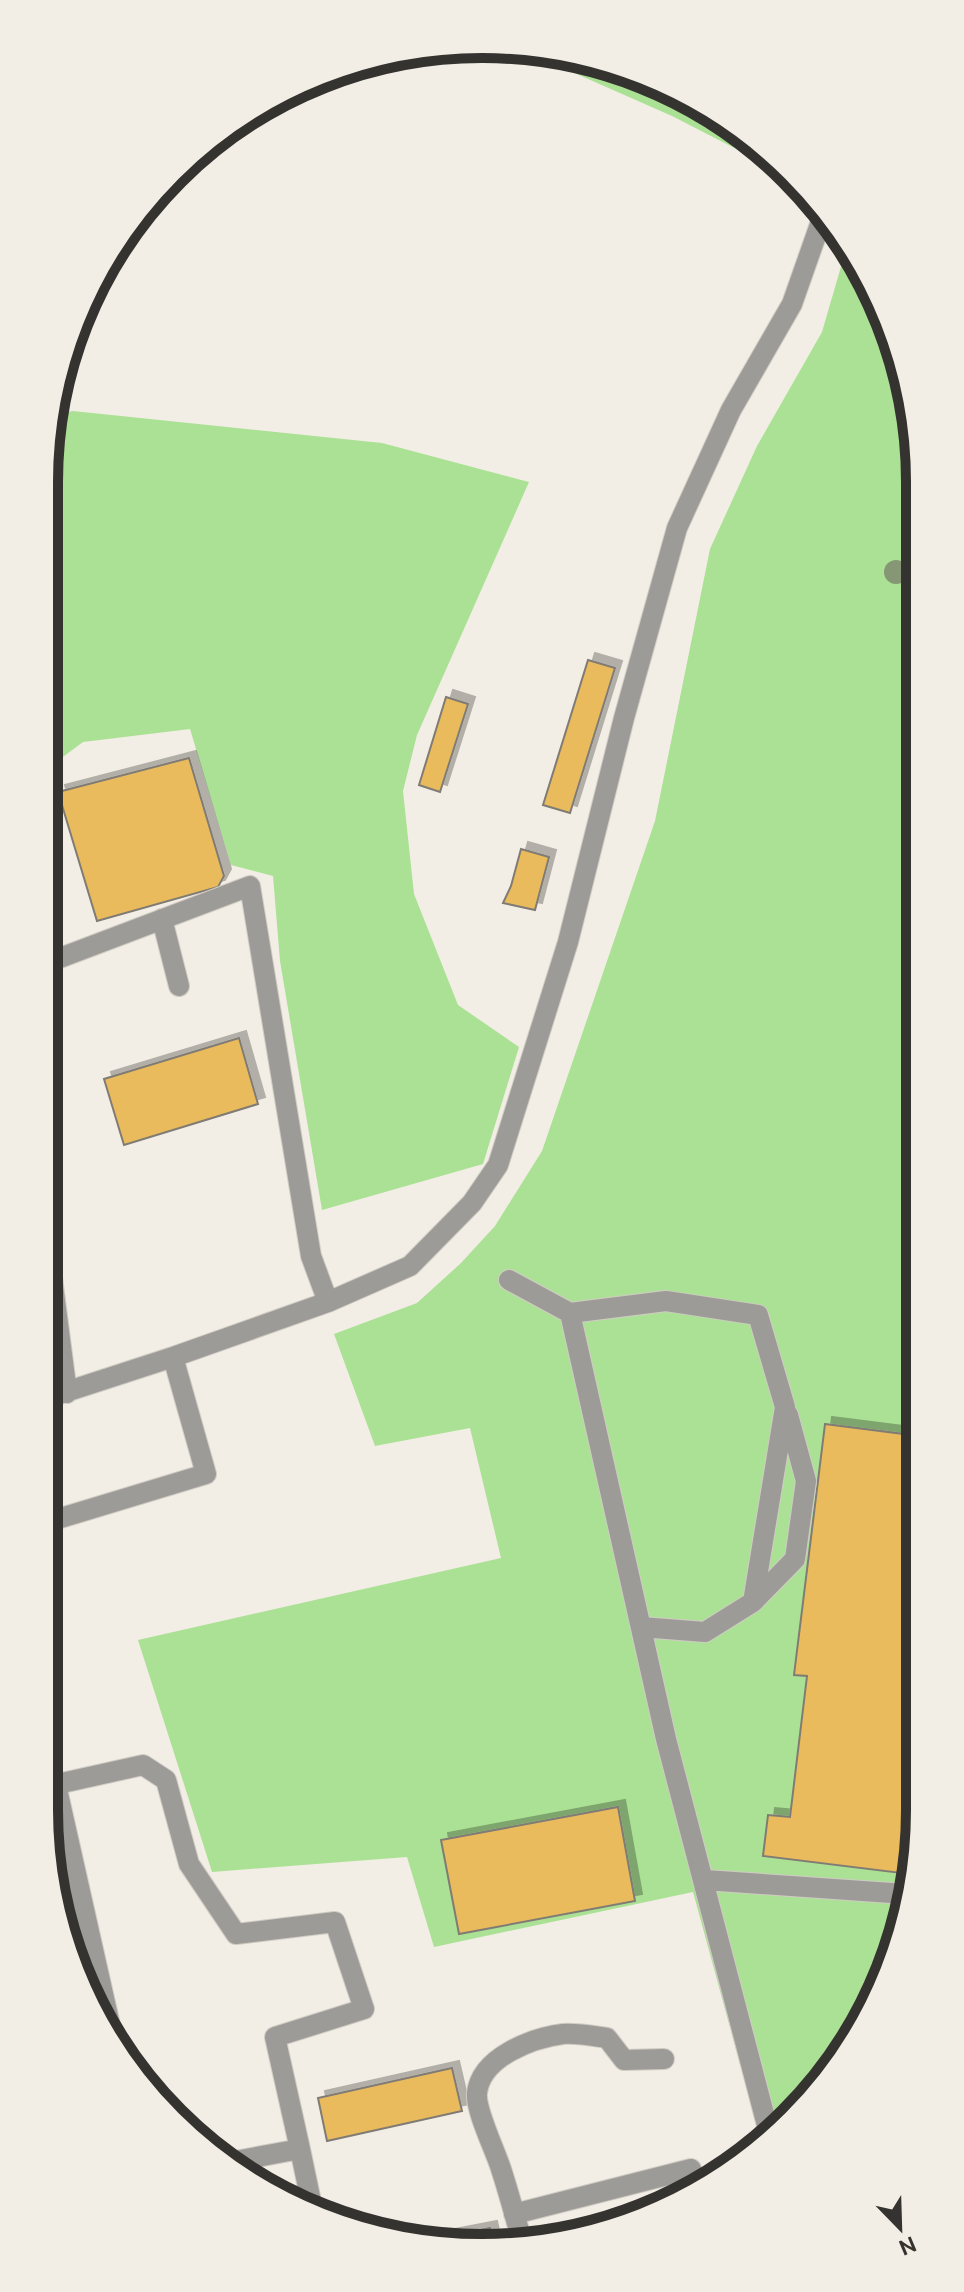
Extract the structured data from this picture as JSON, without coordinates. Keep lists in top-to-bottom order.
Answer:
{
  "north": "bottom right"
}
